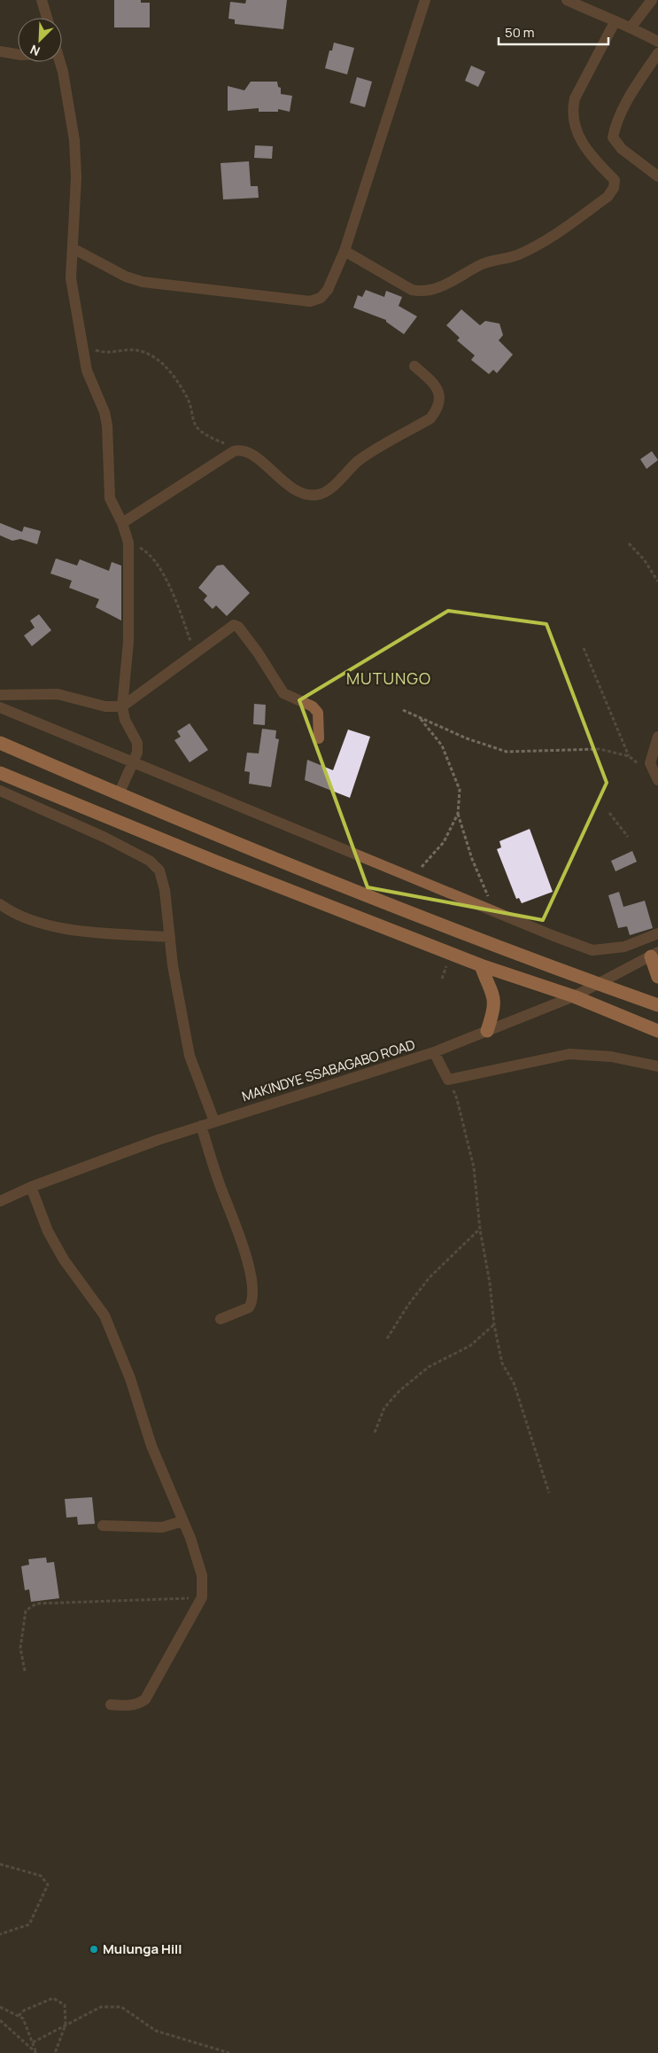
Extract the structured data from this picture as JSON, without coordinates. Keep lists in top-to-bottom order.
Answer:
{
  "streets": {
    "street": ["MAKINDYE SSABAGABO ROAD"]
  },
  "districts": ["MUTUNGO"],
  "places": ["Mulunga Hill"],
  "scale_bar": "50 m",
  "north": "bottom left"
}
